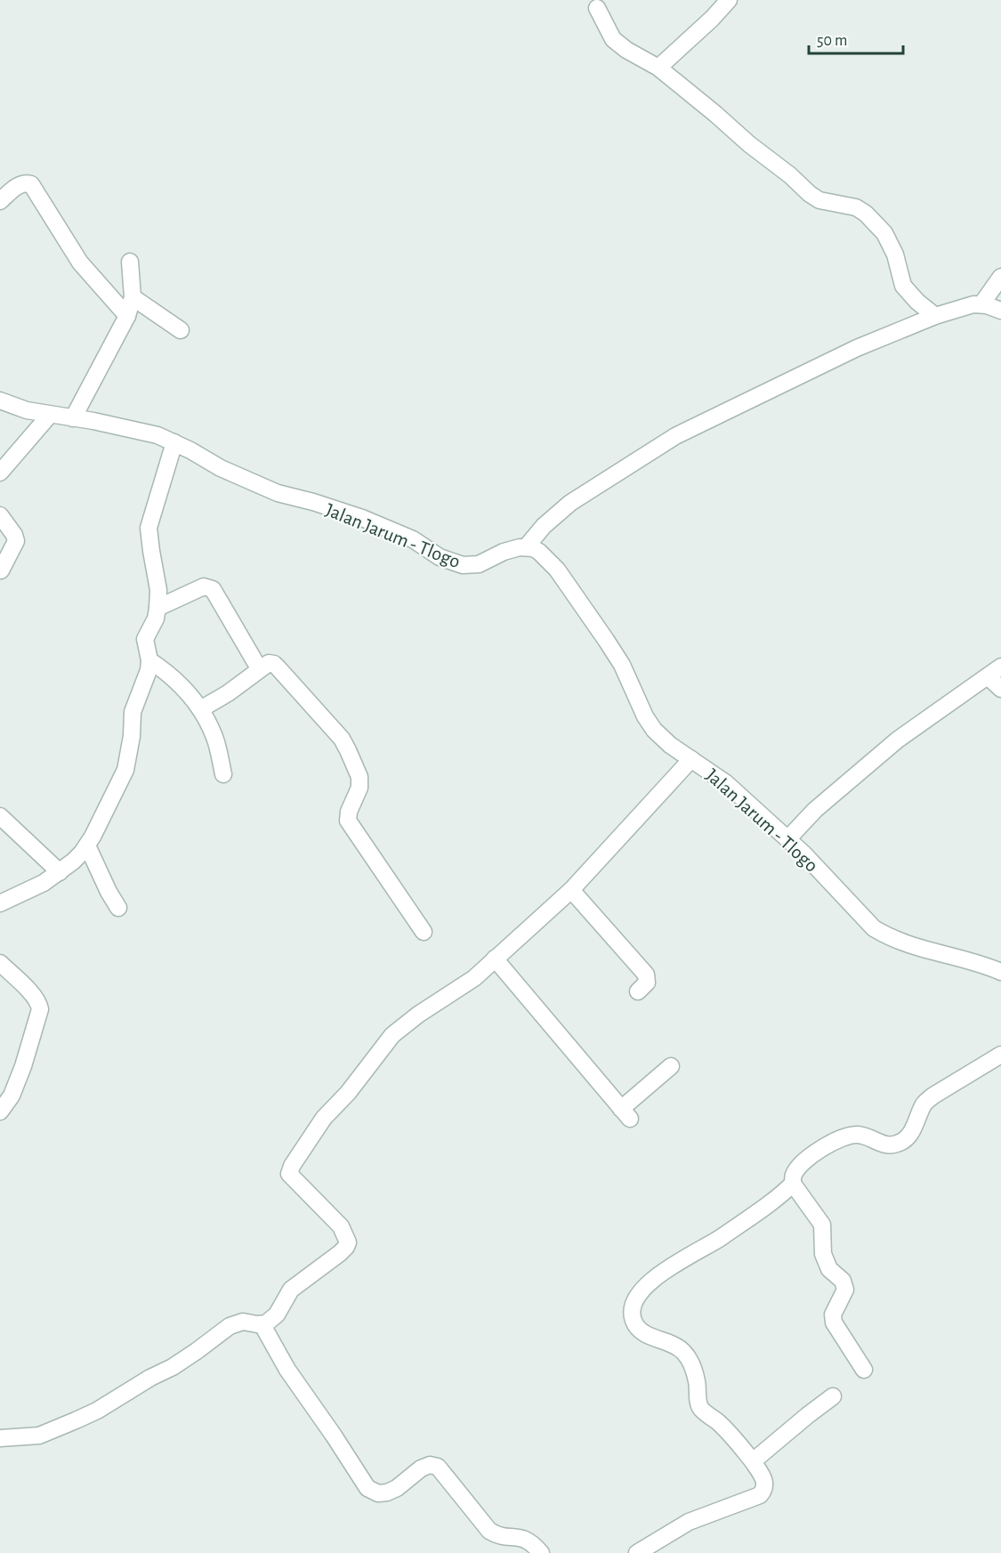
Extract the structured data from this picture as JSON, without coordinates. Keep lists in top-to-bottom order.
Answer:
{
  "streets": {
    "street": ["Jalan Jarum - Tlogo"]
  },
  "scale_bar": "50 m"
}
